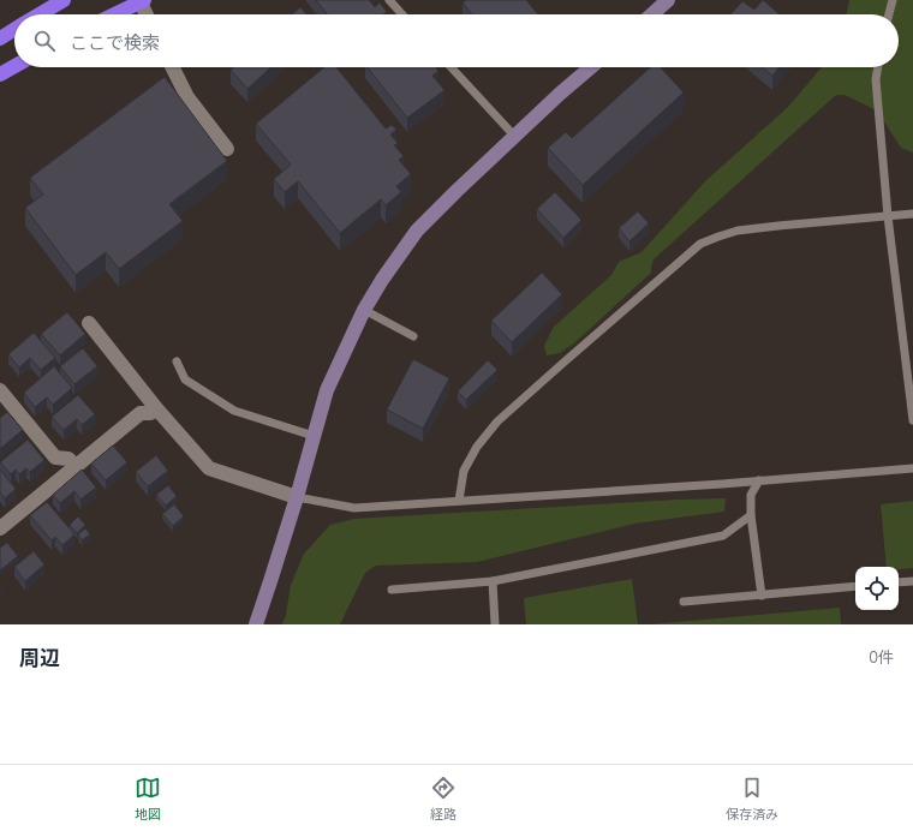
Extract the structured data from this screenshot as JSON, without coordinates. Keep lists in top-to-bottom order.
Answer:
{
  "page": {
    "search": "ここで検索",
    "heading": ["周辺", "0件"],
    "nav": ["地図", "経路", "保存済み"]
  }
}
